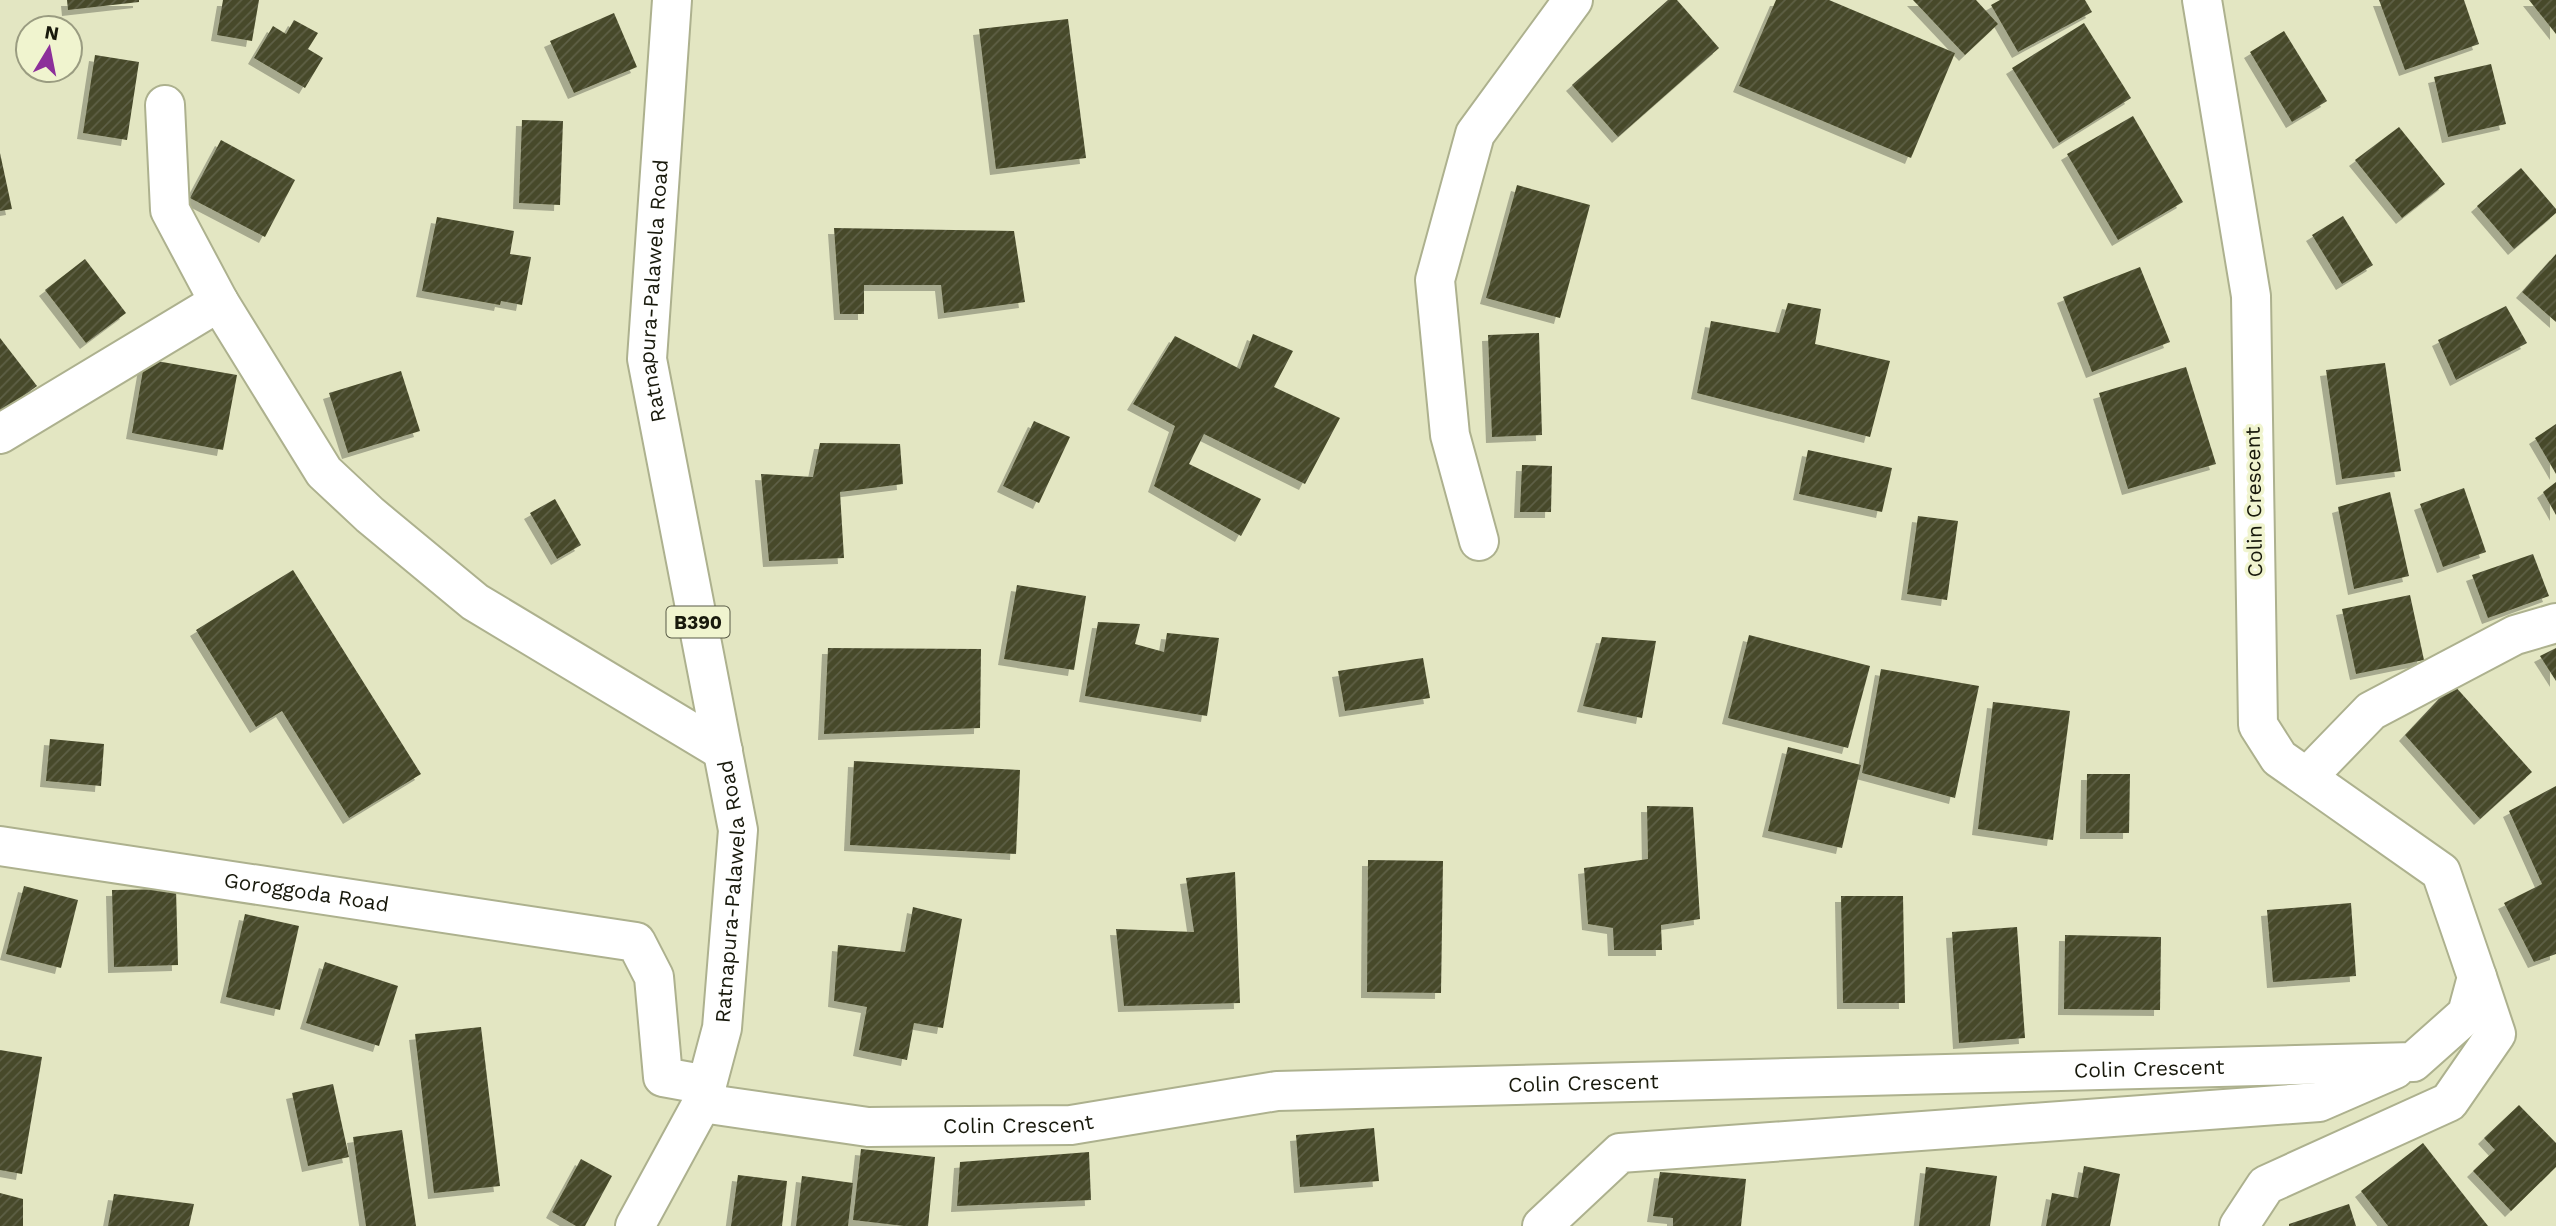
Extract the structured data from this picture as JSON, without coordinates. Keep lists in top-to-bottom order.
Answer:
{
  "streets": {
    "street": [
      "Ratnapura-Palawela Road",
      "Colin Crescent",
      "B390",
      "Goroggoda Road"
    ]
  },
  "crossings": [
    ["Ratnapura-Palawela Road", "Colin Crescent"],
    ["Ratnapura-Palawela Road", "Goroggoda Road"],
    ["Colin Crescent", "Goroggoda Road"]
  ],
  "north": "top"
}
